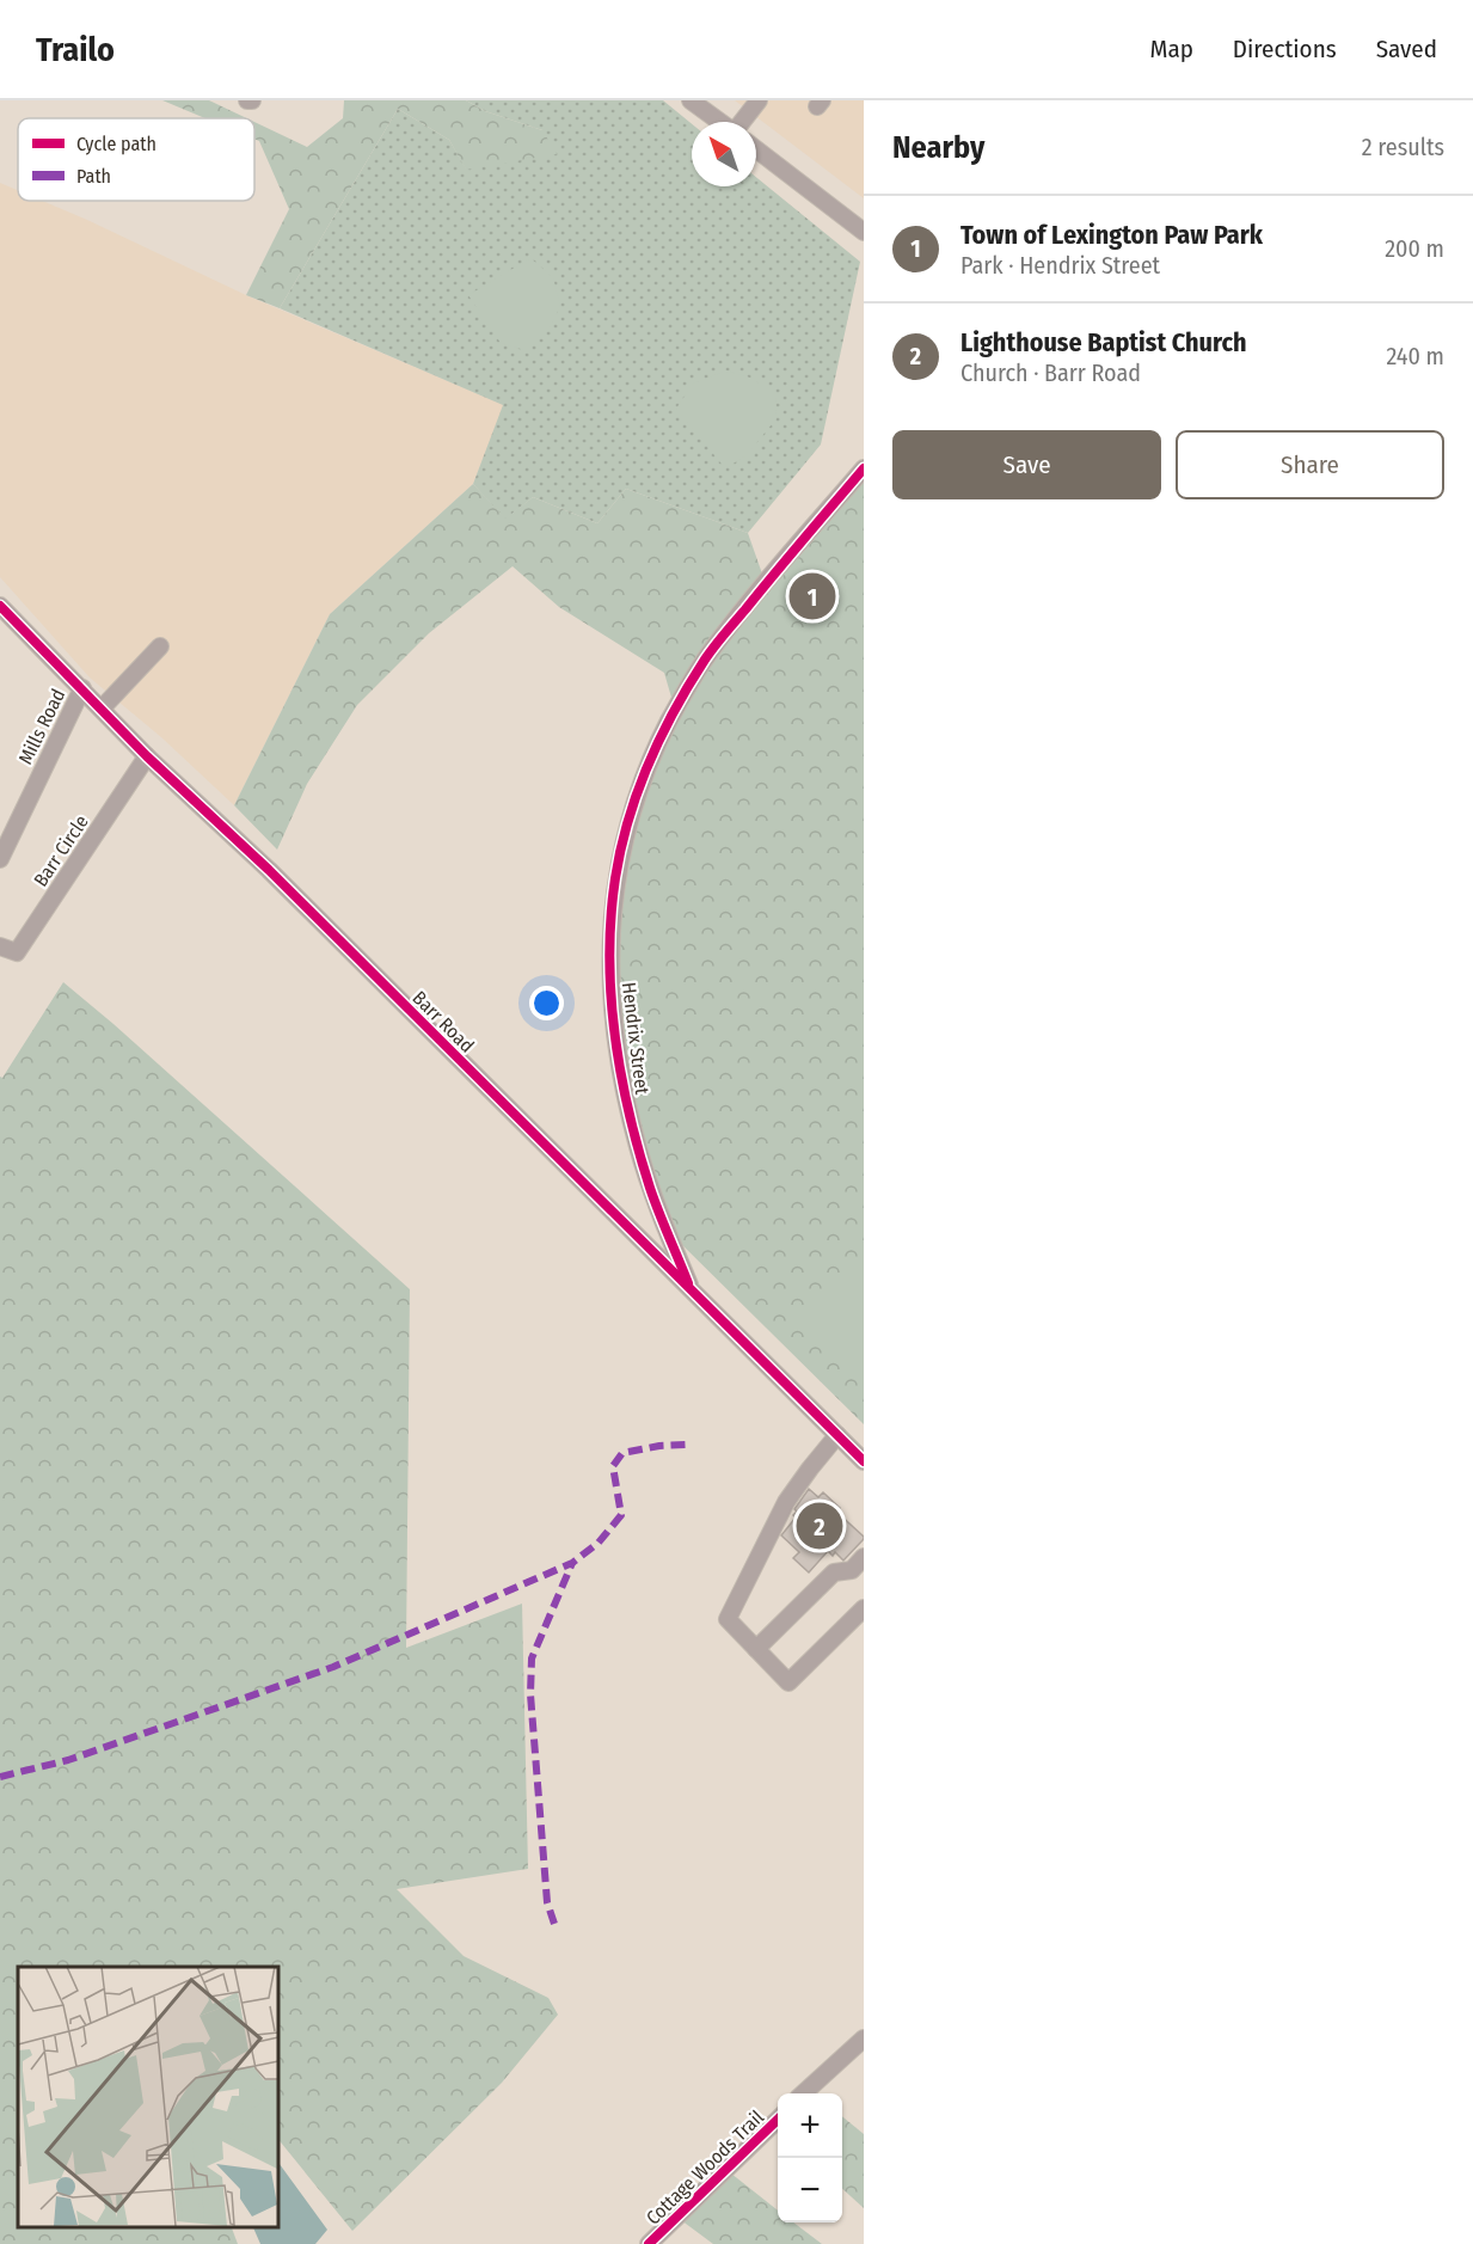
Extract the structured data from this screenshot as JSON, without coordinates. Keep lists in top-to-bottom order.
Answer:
{
  "streets": {
    "street": [
      "Mills Road",
      "Barr Circle",
      "Barr Road",
      "Hendrix Street",
      "Cottage Woods Trail"
    ]
  },
  "crossings": [
    ["Mills Road", "Barr Road"],
    ["Barr Circle", "Barr Road"],
    ["Barr Road", "Hendrix Street"]
  ],
  "legend": ["Cycle path", "Path"],
  "north": "top left",
  "page": {
    "header": "Trailo",
    "nav": ["Map", "Directions", "Saved"],
    "heading": ["Nearby", "2 results"],
    "list": [
      {
        "mark": "1",
        "name": "Town of Lexington Paw Park",
        "note": "Park · Hendrix Street",
        "value": "200 m"
      },
      {
        "mark": "2",
        "name": "Lighthouse Baptist Church",
        "note": "Church · Barr Road",
        "value": "240 m"
      }
    ],
    "buttons": ["Save", "Share"],
    "pins": ["1", "2"],
    "map_buttons": ["+", "−"]
  }
}
